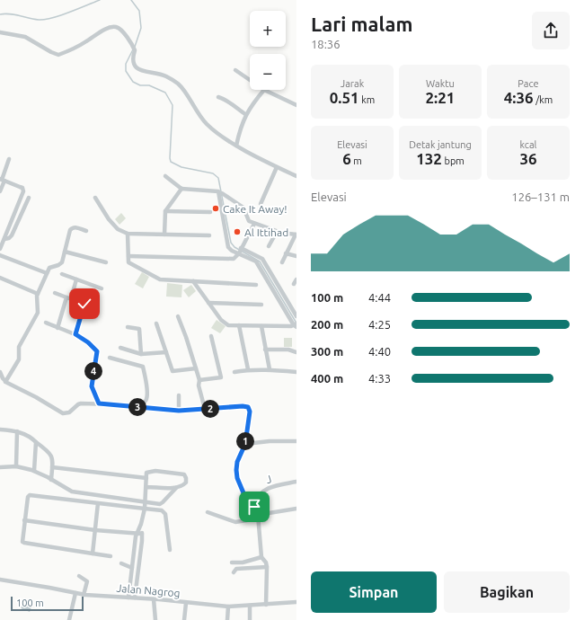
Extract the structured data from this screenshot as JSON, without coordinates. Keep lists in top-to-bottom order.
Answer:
{
  "streets": {
    "street": ["J", "Jalan Nagrog"]
  },
  "places": ["Cake It Away!", "Al Ittihad"],
  "scale_bar": "100 m",
  "page": {
    "heading": ["Lari malam", "18:36"],
    "map_buttons": ["+", "−"],
    "stats": [
      ["Jarak", "0.51 km"],
      ["Waktu", "2:21"],
      ["Pace", "4:36 /km"],
      ["Elevasi", "6 m"],
      ["Detak jantung", "132 bpm"],
      ["kcal", "36"]
    ],
    "chart": ["Elevasi", "126–131 m"],
    "list": [
      {
        "name": "100 m",
        "note": "4:44"
      },
      {
        "name": "200 m",
        "note": "4:25"
      },
      {
        "name": "300 m",
        "note": "4:40"
      },
      {
        "name": "400 m",
        "note": "4:33"
      }
    ],
    "pins": [
      "4",
      "3",
      "2",
      "1"
    ],
    "buttons": ["Simpan", "Bagikan"],
    "scale": "100 m"
  }
}
